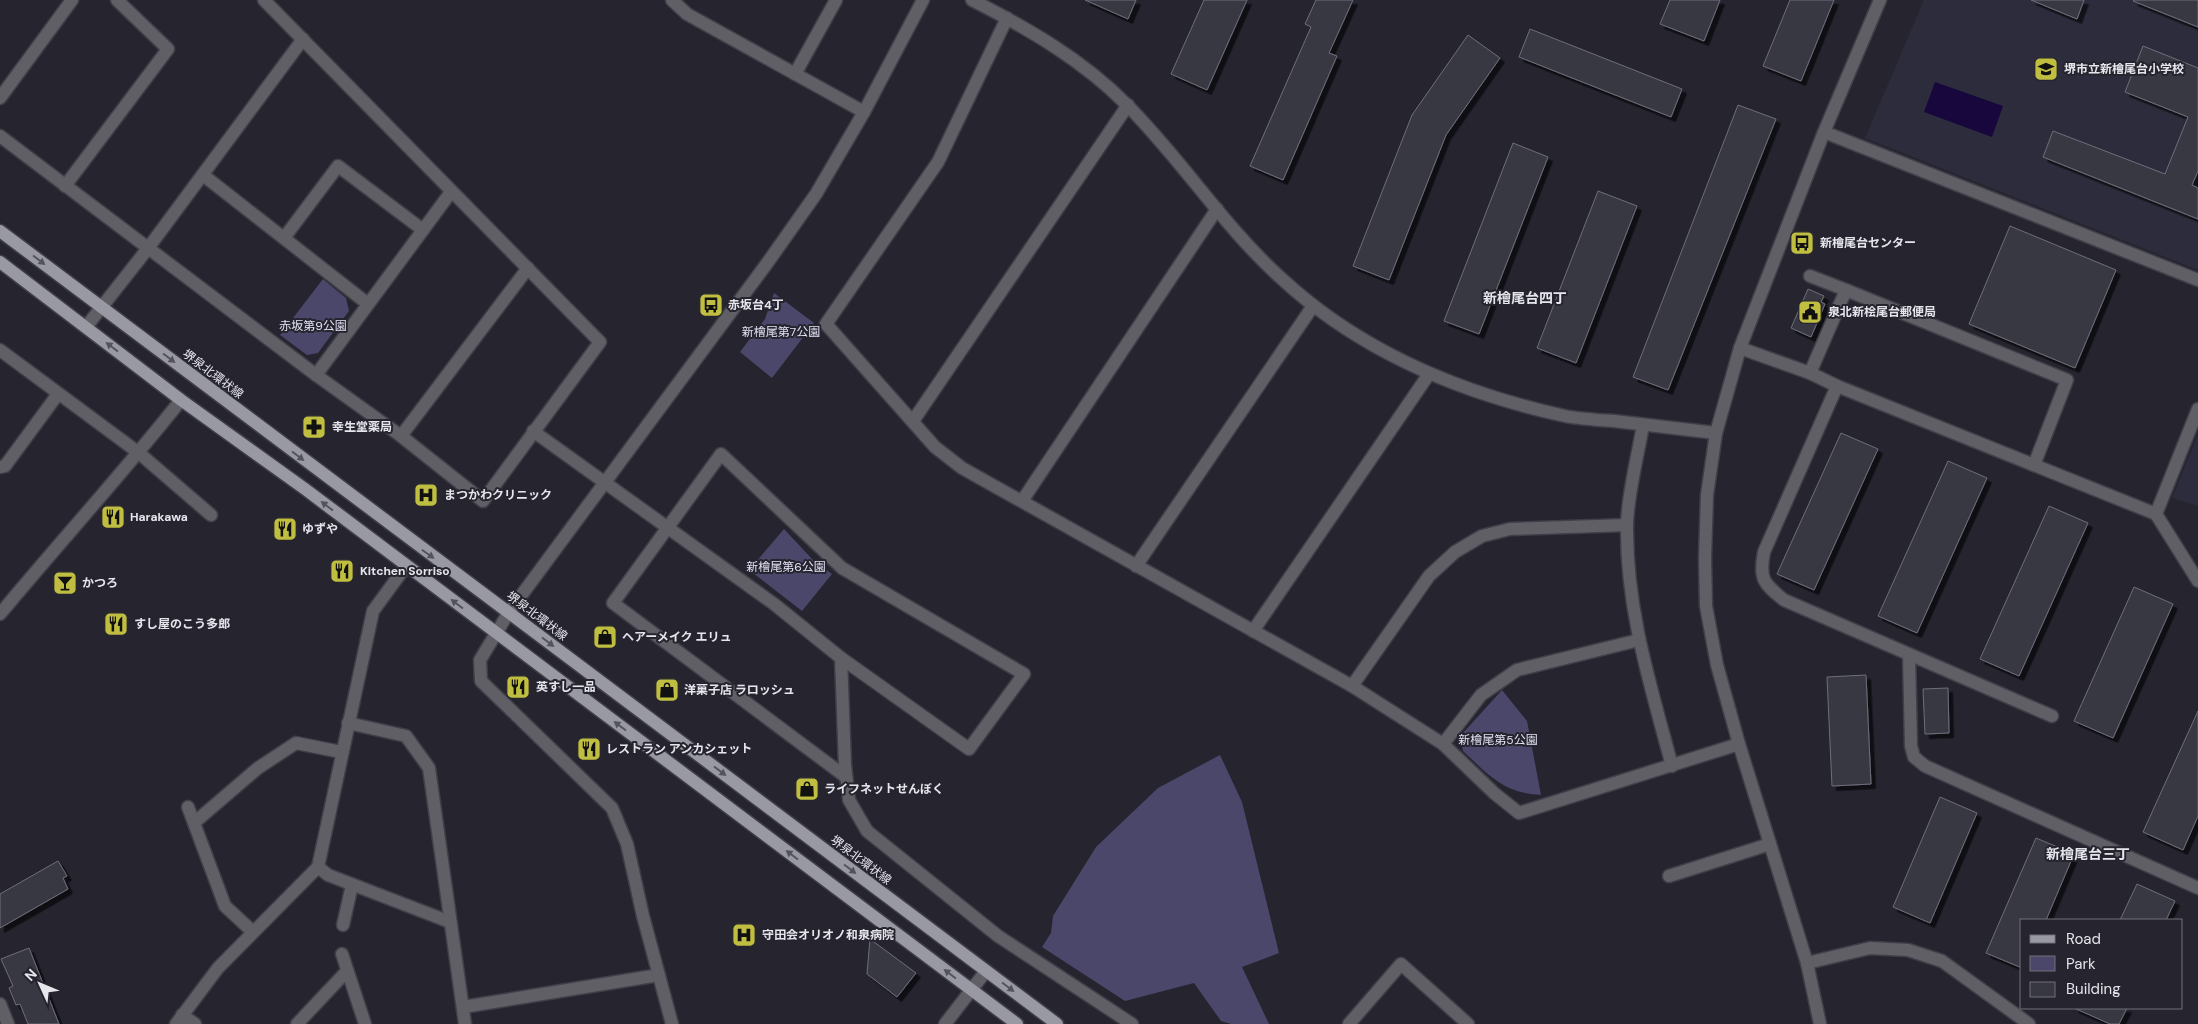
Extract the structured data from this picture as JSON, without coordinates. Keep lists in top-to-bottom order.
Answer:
{
  "streets": {
    "main road": ["堺泉北環状線"]
  },
  "districts": ["新檜尾台四丁", "新檜尾台三丁"],
  "parks": [
    "赤坂第9公園",
    "新檜尾第7公園",
    "新檜尾第6公園",
    "新檜尾第5公園"
  ],
  "places": {
    "school or university": ["堺市立新檜尾台小学校"],
    "bus stop": ["新檜尾台センター", "赤坂台4丁"],
    "public building": ["泉北新桧尾台郵便局"],
    "pharmacy": ["幸生堂薬局"],
    "hospital": ["まつかわクリニック", "守田会オリオノ和泉病院"],
    "restaurant": [
      "Harakawa",
      "ゆずや",
      "Kitchen Sorriso",
      "すし屋のこう多郎",
      "英すし一品",
      "レストラン アンカシェット"
    ],
    "bar": ["かつろ"],
    "shop": ["ヘアーメイク エリュ", "洋菓子店 ラロッシュ", "ライフネットせんぼく"]
  },
  "legend": ["Road", "Park", "Building"],
  "north": "top left"
}
